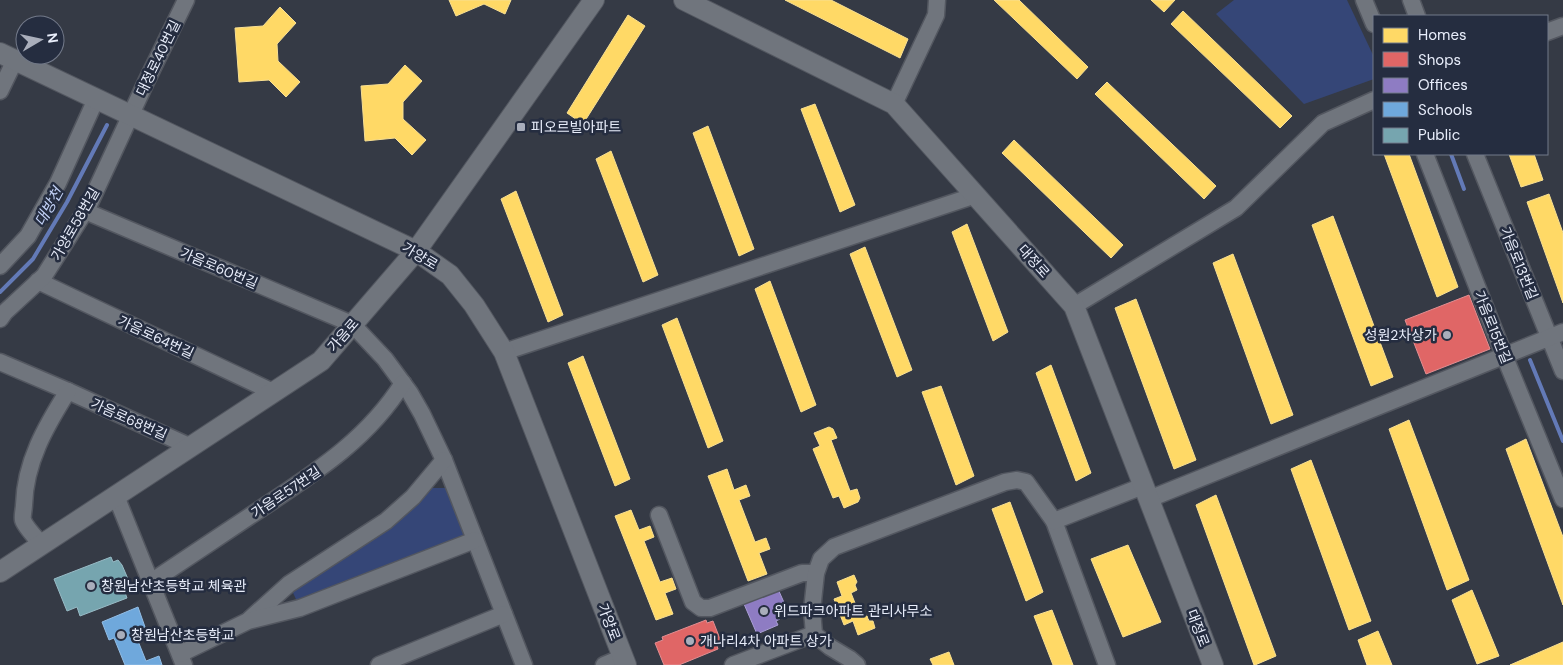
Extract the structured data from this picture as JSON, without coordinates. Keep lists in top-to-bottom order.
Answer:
{
  "streets": {
    "street": [
      "대정로40번길",
      "가양로58번길",
      "가양로",
      "대정로",
      "가음로13번길",
      "가음로60번길",
      "가음로15번길",
      "가음로",
      "가음로64번길",
      "가음로68번길",
      "가음로57번길"
    ]
  },
  "crossings": [
    ["대정로40번길", "가양로58번길"],
    ["대정로40번길", "가양로"],
    ["가양로58번길", "가양로"],
    ["가양로58번길", "가음로60번길"],
    ["가양로58번길", "가음로64번길"],
    ["가양로", "가음로"],
    ["가음로60번길", "가음로"],
    ["가음로", "가음로64번길"],
    ["가음로", "가음로68번길"]
  ],
  "water": ["대방천"],
  "places": {
    "transit": ["피오르빌아파트"],
    "other": [
      "성원2차상가",
      "창원남산초등학교 체육관",
      "위드파크아파트 관리사무소",
      "창원남산초등학교",
      "개나리4차 아파트 상가"
    ]
  },
  "legend": [
    "Homes",
    "Shops",
    "Offices",
    "Schools",
    "Public"
  ],
  "north": "right"
}
